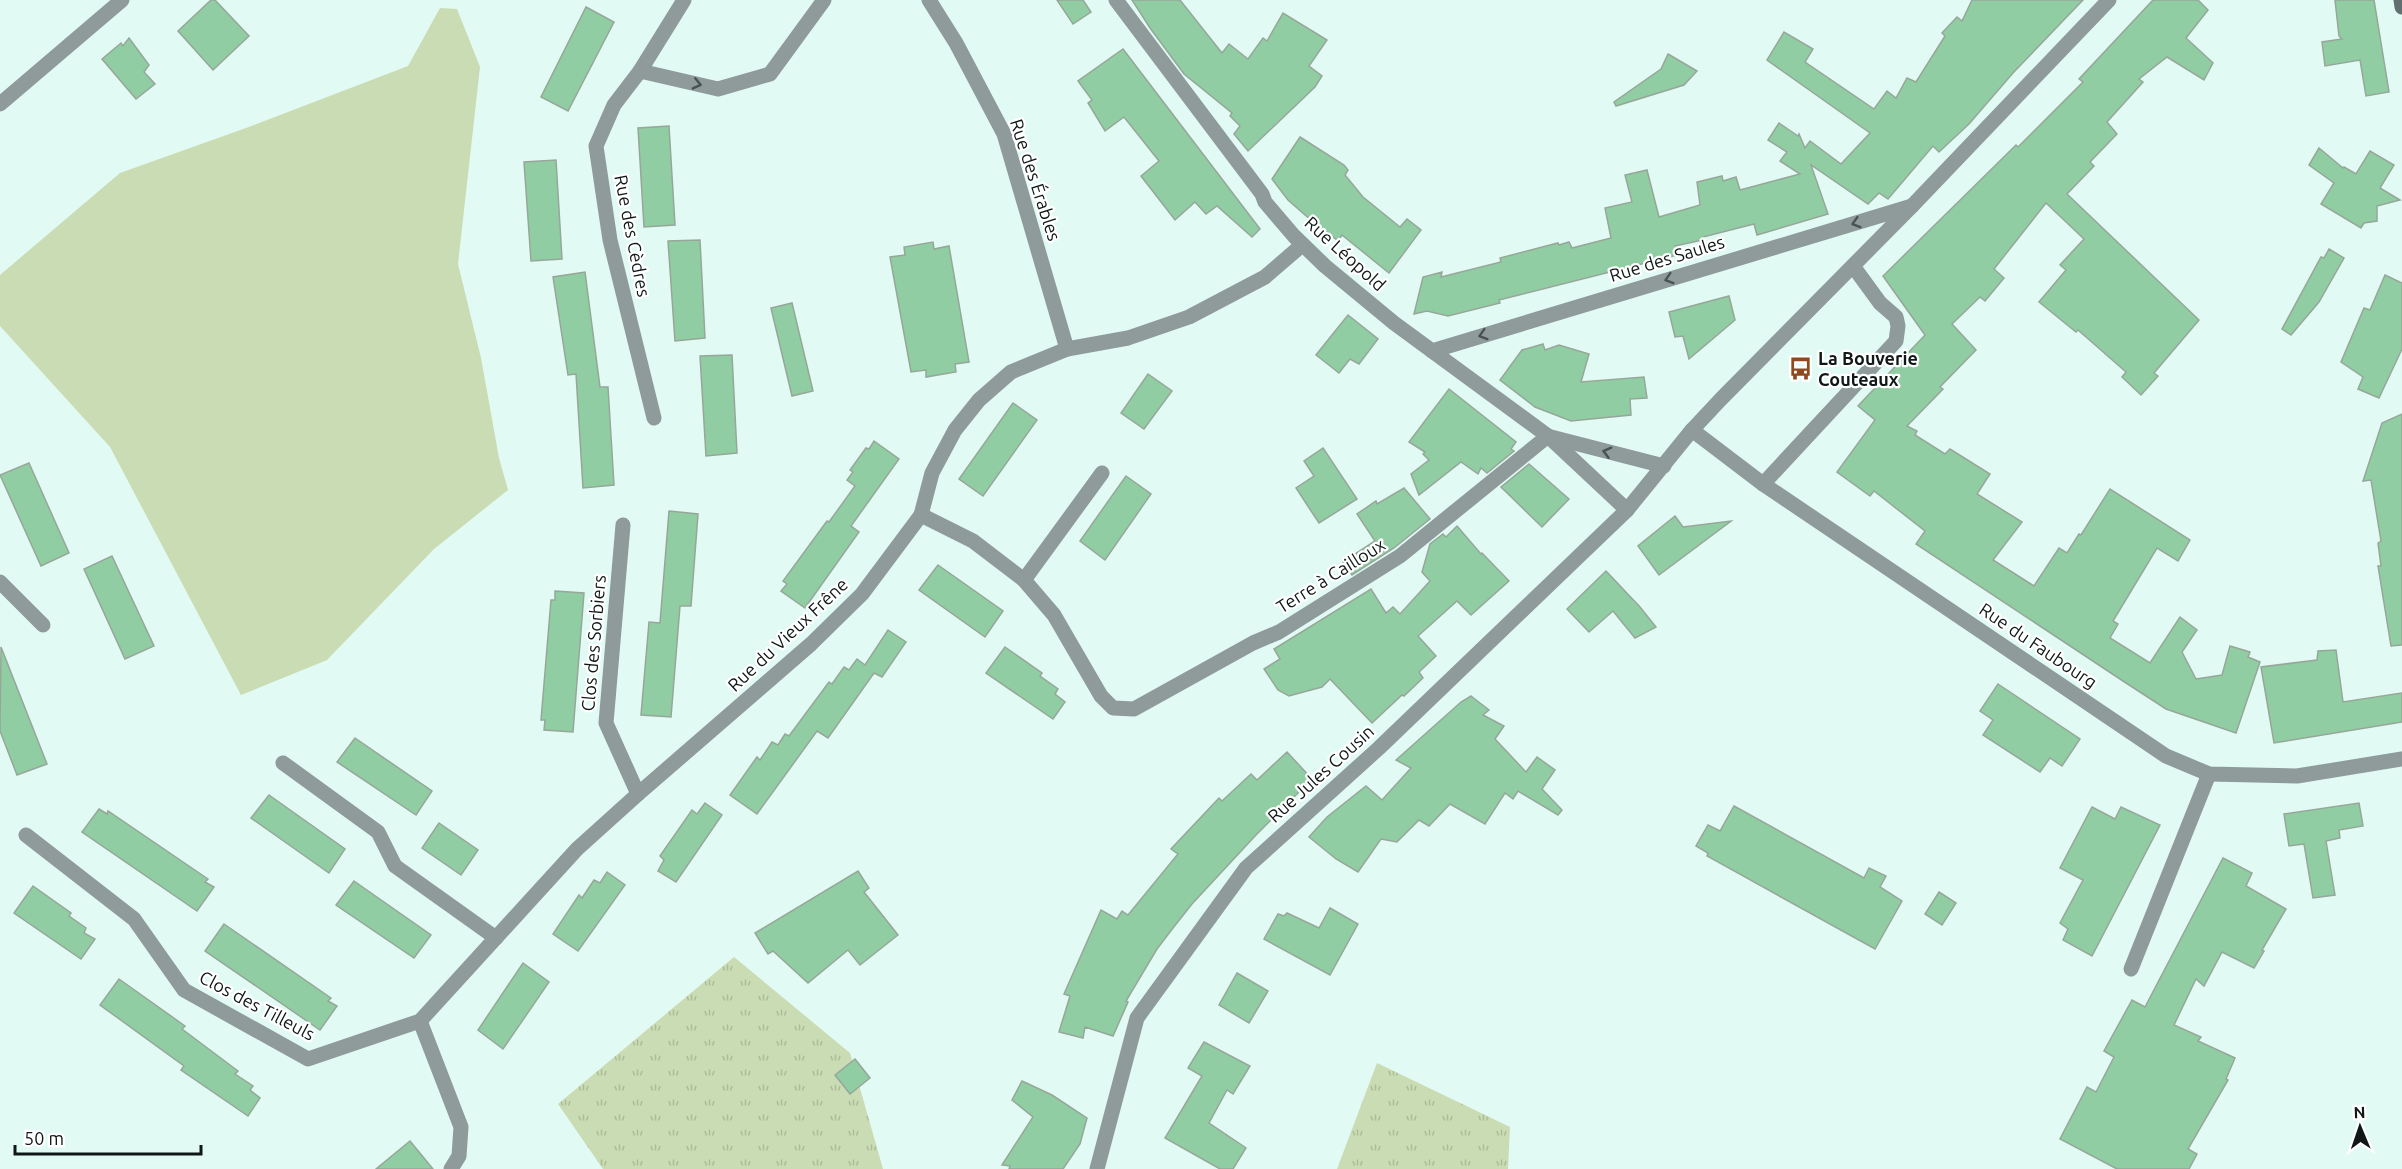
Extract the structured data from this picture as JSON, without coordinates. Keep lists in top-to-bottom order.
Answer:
{
  "streets": {
    "street": [
      "Rue des Érables",
      "Rue des Cèdres",
      "Rue Léopold",
      "Rue des Saules",
      "Terre à Cailloux",
      "Rue du Vieux Frêne",
      "Clos des Sorbiers",
      "Rue du Faubourg",
      "Rue Jules Cousin",
      "Clos des Tilleuls"
    ]
  },
  "crossings": [
    ["Rue des Érables", "Rue du Vieux Frêne"],
    ["Rue Léopold", "Rue des Saules"],
    ["Rue Léopold", "Terre à Cailloux"],
    ["Rue Léopold", "Rue du Vieux Frêne"],
    ["Rue Léopold", "Rue Jules Cousin"],
    ["Rue des Saules", "Rue du Faubourg"],
    ["Rue des Saules", "Rue Jules Cousin"],
    ["Rue du Vieux Frêne", "Clos des Sorbiers"],
    ["Rue du Vieux Frêne", "Clos des Tilleuls"]
  ],
  "one_way": ["Rue des Saules"],
  "places": {
    "bus stop": ["La Bouverie Couteaux"]
  },
  "scale_bar": "50 m",
  "north": "top"
}
